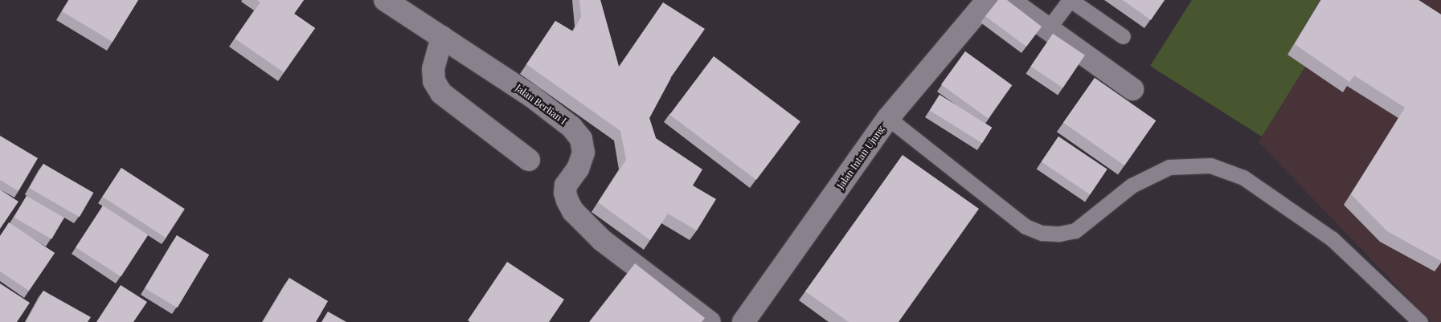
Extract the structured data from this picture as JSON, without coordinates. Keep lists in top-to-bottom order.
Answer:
{
  "streets": {
    "street": ["Jalan Berlian I", "Jalan Intan Ujung"]
  }
}
